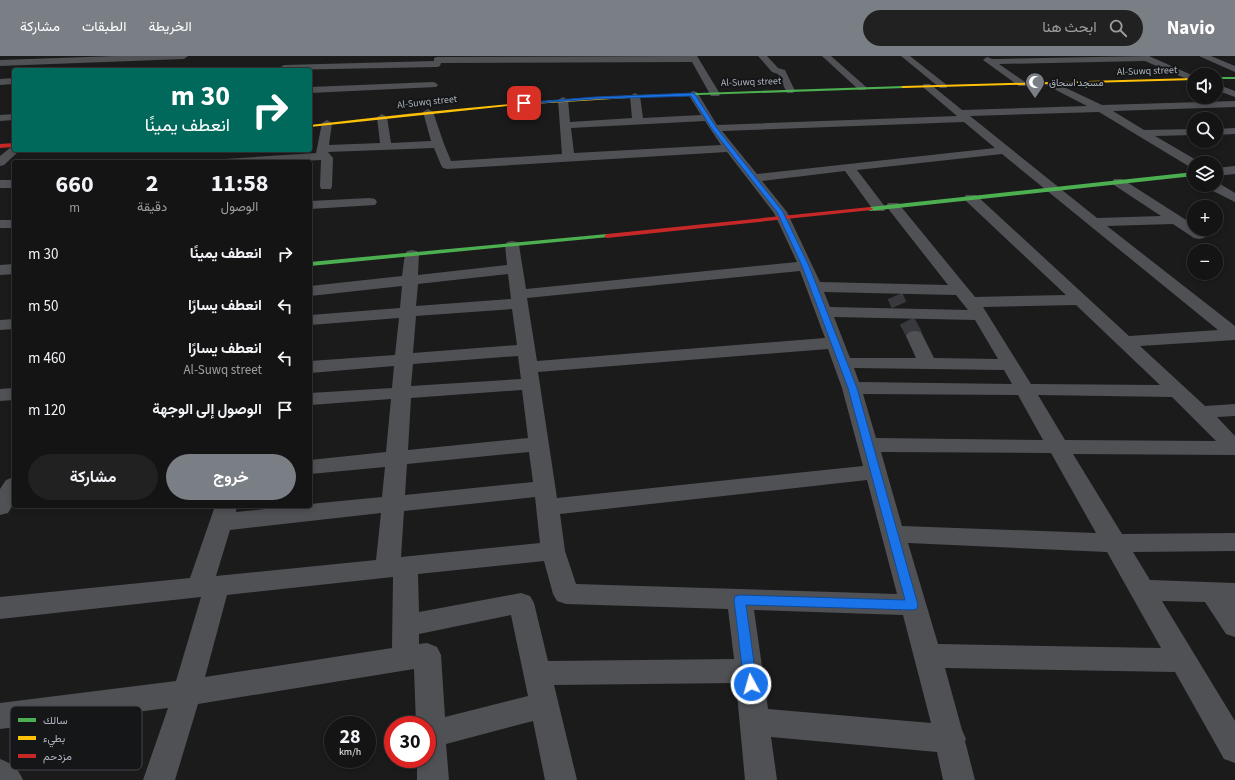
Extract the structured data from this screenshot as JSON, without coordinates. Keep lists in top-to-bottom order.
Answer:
{
  "streets": {
    "street": ["Al-Suwq street"]
  },
  "places": {
    "mosque": ["مسجد اسحاق"]
  },
  "legend": ["سالك", "بطيء", "مزدحم"],
  "page": {
    "header": "Navio",
    "search": "ابحث هنا",
    "nav": ["الخريطة", "الطبقات", "مشاركة"],
    "map_buttons": ["+", "−"],
    "turn": ["30 m", "انعطف يمينًا"],
    "eta": [
      "11:58",
      "الوصول",
      "2",
      "دقيقة",
      "660",
      "m"
    ],
    "list": [
      {
        "name": "انعطف يمينًا",
        "value": "30 m"
      },
      {
        "name": "انعطف يسارًا",
        "value": "50 m"
      },
      {
        "name": "انعطف يسارًا",
        "note": "Al-Suwq street",
        "value": "460 m"
      },
      {
        "name": "الوصول إلى الوجهة",
        "value": "120 m"
      }
    ],
    "buttons": ["خروج", "مشاركة"],
    "speed": "28 km/h",
    "limit": "30"
  }
}
